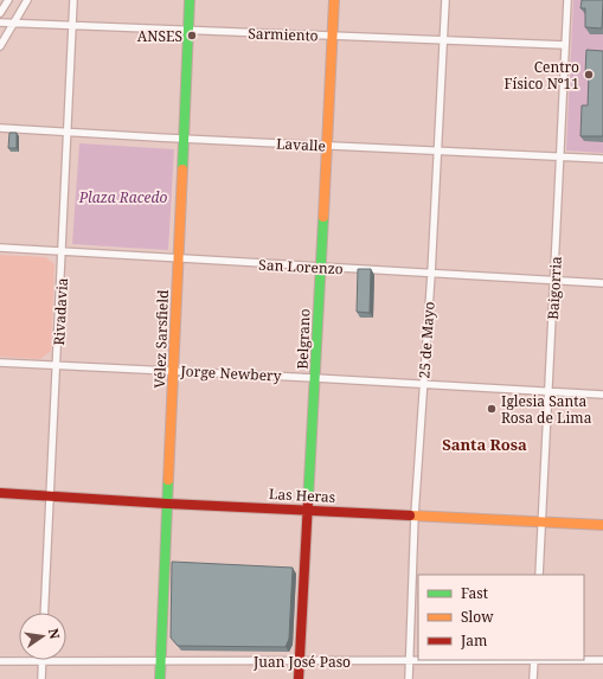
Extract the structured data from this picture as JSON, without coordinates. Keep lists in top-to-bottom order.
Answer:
{
  "streets": {
    "main road": ["Vélez Sarsfield", "Belgrano", "Las Heras"],
    "street": [
      "Sarmiento",
      "Lavalle",
      "San Lorenzo",
      "Baigorria",
      "Rivadavia",
      "25 de Mayo",
      "Jorge Newbery",
      "Juan José Paso"
    ]
  },
  "crossings": [
    ["Sarmiento", "Baigorria"],
    ["Sarmiento", "Rivadavia"],
    ["Sarmiento", "Vélez Sarsfield"],
    ["Sarmiento", "Belgrano"],
    ["Sarmiento", "25 de Mayo"],
    ["Lavalle", "Baigorria"],
    ["Lavalle", "Rivadavia"],
    ["Lavalle", "Vélez Sarsfield"],
    ["Lavalle", "Belgrano"],
    ["Lavalle", "25 de Mayo"],
    ["San Lorenzo", "Baigorria"],
    ["San Lorenzo", "Rivadavia"],
    ["San Lorenzo", "Vélez Sarsfield"],
    ["San Lorenzo", "Belgrano"],
    ["San Lorenzo", "25 de Mayo"],
    ["Baigorria", "Jorge Newbery"],
    ["Baigorria", "Las Heras"],
    ["Rivadavia", "Jorge Newbery"],
    ["Rivadavia", "Las Heras"],
    ["Vélez Sarsfield", "Jorge Newbery"],
    ["Vélez Sarsfield", "Las Heras"],
    ["Vélez Sarsfield", "Juan José Paso"],
    ["Belgrano", "Jorge Newbery"],
    ["Belgrano", "Las Heras"],
    ["Belgrano", "Juan José Paso"],
    ["25 de Mayo", "Jorge Newbery"],
    ["25 de Mayo", "Las Heras"],
    ["25 de Mayo", "Juan José Paso"]
  ],
  "districts": ["Santa Rosa"],
  "parks": ["Plaza Racedo"],
  "places": ["ANSES", "Centro Físico Nº11", "Iglesia Santa Rosa de Lima"],
  "legend": ["Fast", "Slow", "Jam"],
  "north": "right"
}
